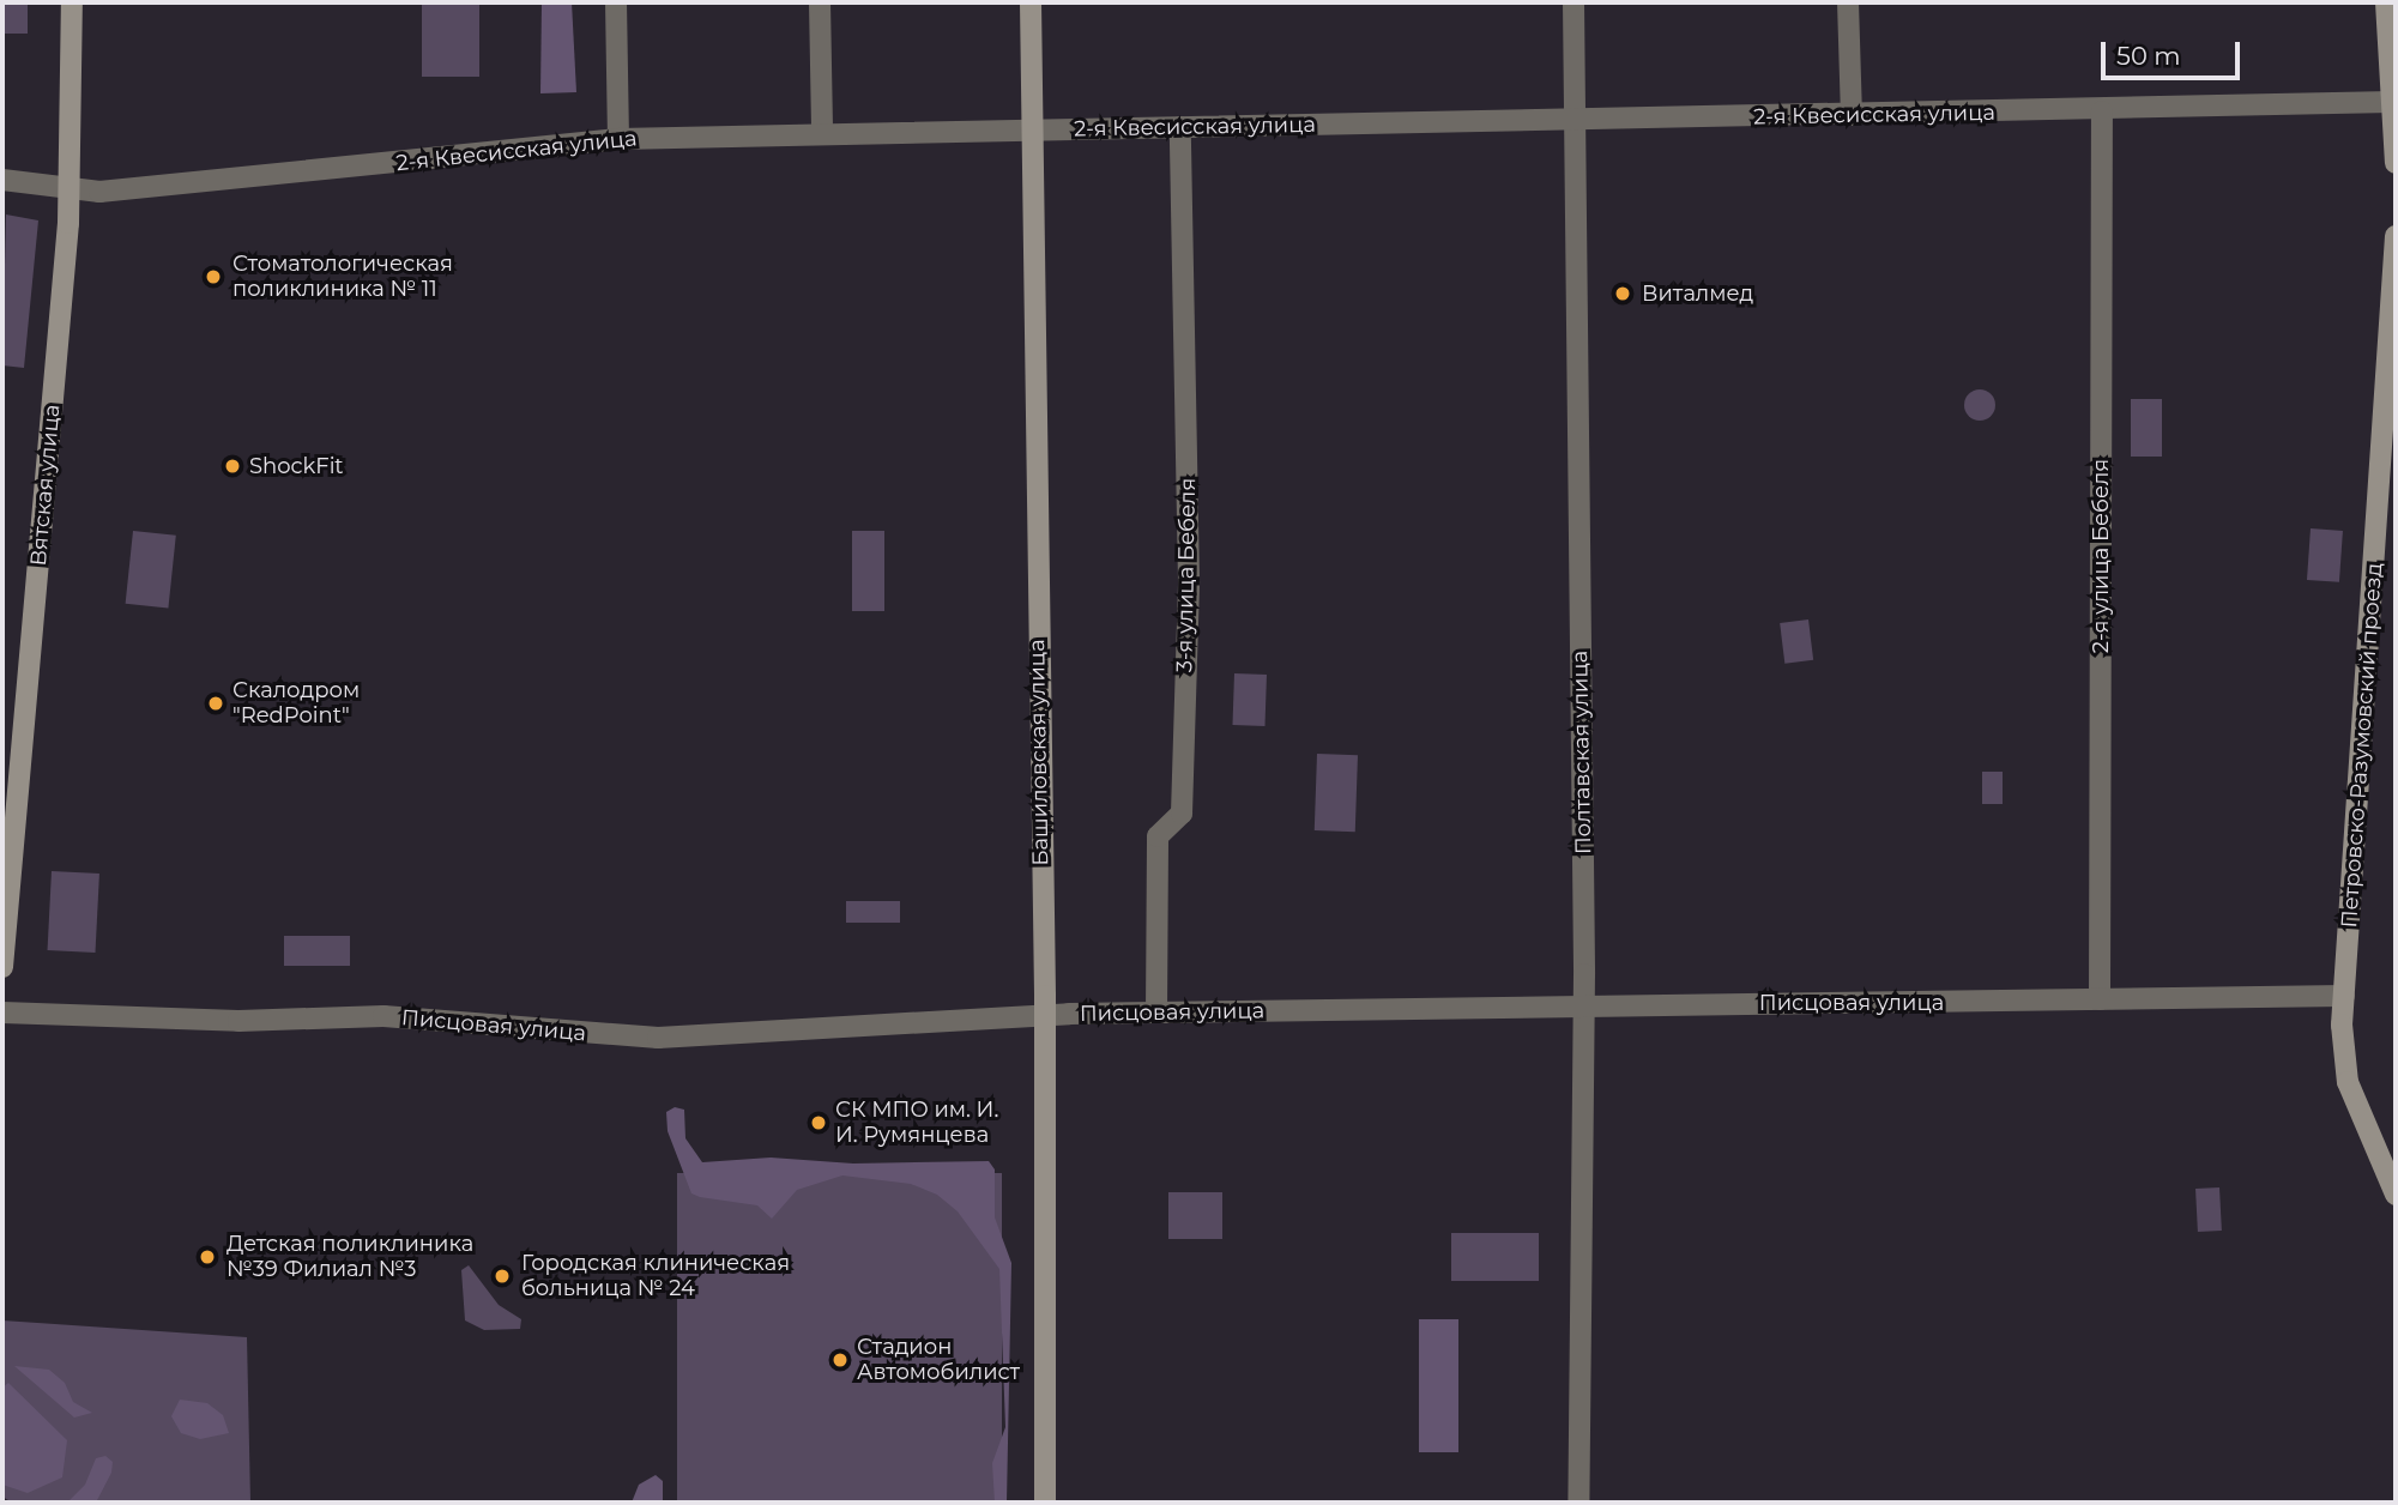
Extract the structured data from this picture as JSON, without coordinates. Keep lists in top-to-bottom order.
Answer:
{
  "streets": {
    "street": [
      "2-я Квесисская улица",
      "Вятская улица",
      "2-я улица Бебеля",
      "3-я улица Бебеля",
      "Петровско-Разумовский проезд",
      "Башиловская улица",
      "Полтавская улица",
      "Писцовая улица"
    ]
  },
  "crossings": [
    ["2-я Квесисская улица", "Вятская улица"],
    ["2-я Квесисская улица", "2-я улица Бебеля"],
    ["2-я Квесисская улица", "3-я улица Бебеля"],
    ["2-я Квесисская улица", "Башиловская улица"],
    ["2-я Квесисская улица", "Полтавская улица"],
    ["2-я улица Бебеля", "Писцовая улица"],
    ["3-я улица Бебеля", "Писцовая улица"],
    ["Петровско-Разумовский проезд", "Писцовая улица"],
    ["Башиловская улица", "Писцовая улица"],
    ["Полтавская улица", "Писцовая улица"]
  ],
  "places": [
    "Стоматологическая поликлиника № 11",
    "Виталмед",
    "ShockFit",
    "Скалодром \"RedPoint\"",
    "СК МПО им. И. И. Румянцева",
    "Детская поликлиника №39 Филиал №3",
    "Городская клиническая больница № 24",
    "Стадион Автомобилист"
  ],
  "scale_bar": "50 m"
}
